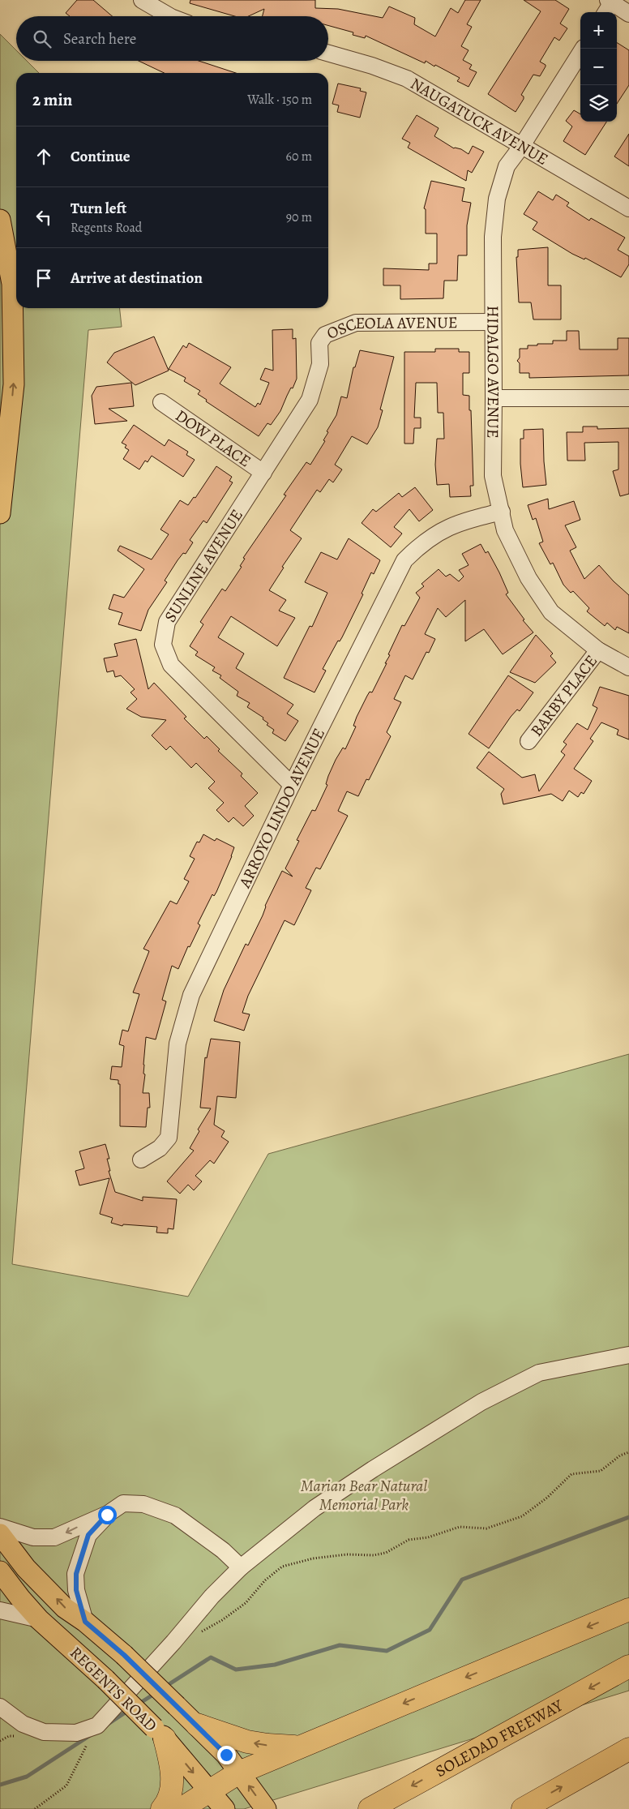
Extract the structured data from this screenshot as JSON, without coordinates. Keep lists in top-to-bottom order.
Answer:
{
  "streets": {
    "highway": ["SOLEDAD FREEWAY"],
    "main road": ["REGENTS ROAD"],
    "street": [
      "NAUGATUCK AVENUE",
      "OSCEOLA AVENUE",
      "HIDALGO AVENUE",
      "DOW PLACE",
      "SUNLINE AVENUE",
      "BARBY PLACE",
      "ARROYO LINDO AVENUE"
    ]
  },
  "crossings": [
    ["NAUGATUCK AVENUE", "HIDALGO AVENUE"],
    ["OSCEOLA AVENUE", "HIDALGO AVENUE"],
    ["OSCEOLA AVENUE", "DOW PLACE"],
    ["OSCEOLA AVENUE", "SUNLINE AVENUE"],
    ["HIDALGO AVENUE", "BARBY PLACE"],
    ["HIDALGO AVENUE", "ARROYO LINDO AVENUE"],
    ["DOW PLACE", "SUNLINE AVENUE"],
    ["SUNLINE AVENUE", "ARROYO LINDO AVENUE"]
  ],
  "parks": ["Marian Bear Natural Memorial Park"],
  "page": {
    "map_buttons": ["+", "−"],
    "search": "Search here",
    "heading": ["2 min", "Walk · 150 m"],
    "list": [
      ["Continue", "60 m"],
      ["Turn left", "Regents Road", "90 m"],
      "Arrive at destination"
    ]
  }
}
